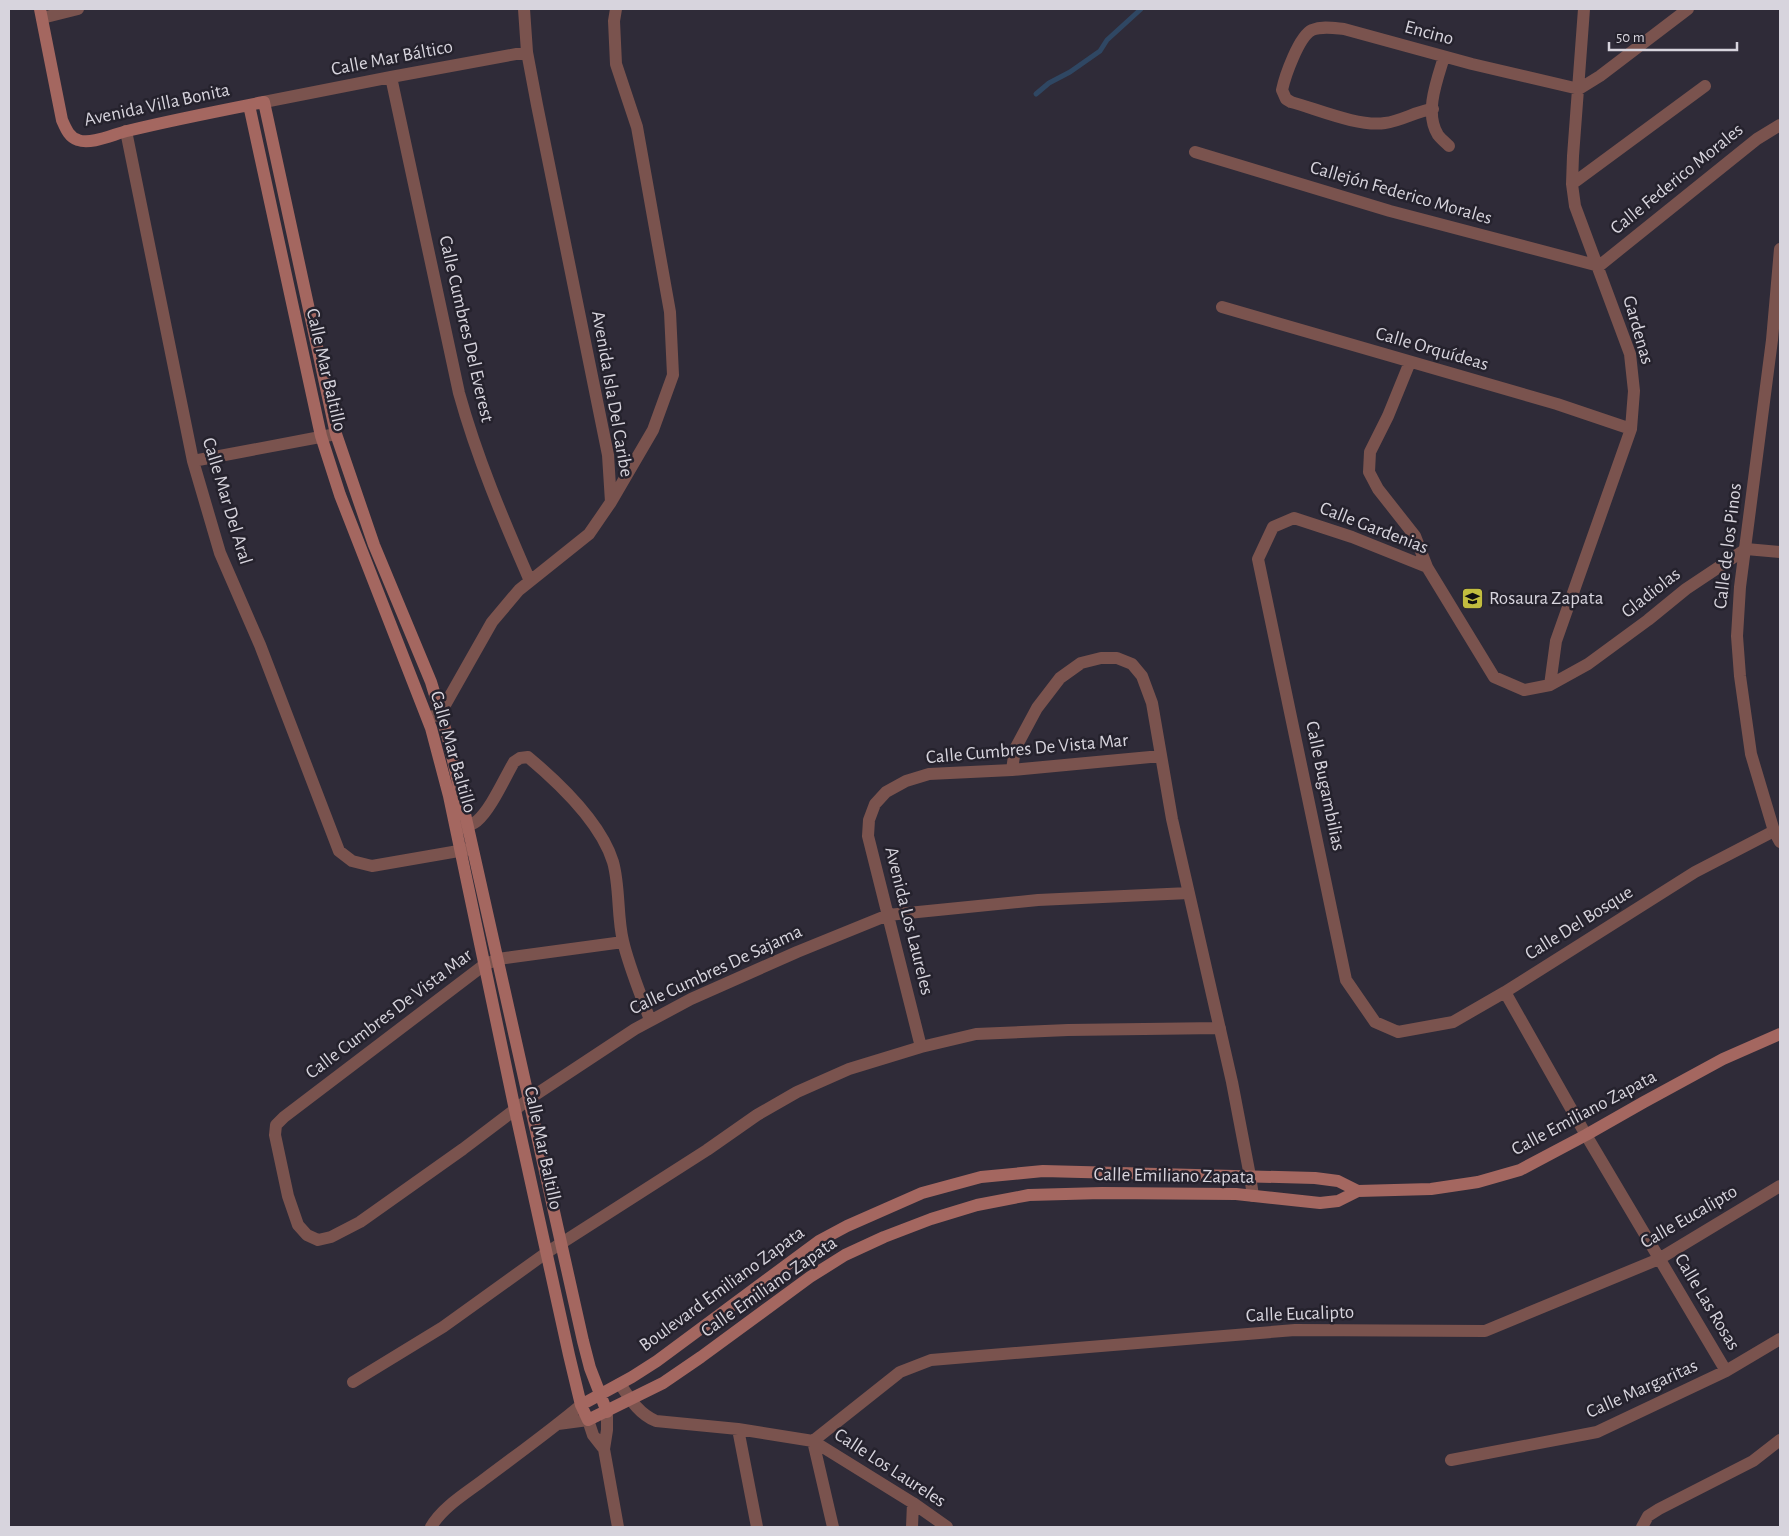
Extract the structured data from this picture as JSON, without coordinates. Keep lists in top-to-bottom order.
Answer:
{
  "streets": {
    "main road": [
      "Avenida Villa Bonita",
      "Calle Mar Baltillo",
      "Calle Emiliano Zapata",
      "Boulevard Emiliano Zapata"
    ],
    "street": [
      "Encino",
      "Calle Mar Báltico",
      "Calle Federico Morales",
      "Callejón Federico Morales",
      "Calle Cumbres Del Everest",
      "Gardenas",
      "Calle Orquídeas",
      "Avenida Isla Del Caribe",
      "Calle Mar Del Aral",
      "Calle Gardenias",
      "Calle de los Pinos",
      "Gladiolas",
      "Calle Cumbres De Vista Mar",
      "Calle Bugambilias",
      "Avenida Los Laureles",
      "Calle Del Bosque",
      "Calle Cumbres De Sajama",
      "Calle Eucalipto",
      "Calle Las Rosas",
      "Calle Margaritas",
      "Calle Los Laureles"
    ]
  },
  "crossings": [
    ["Encino", "Gardenas"],
    ["Calle Mar Báltico", "Avenida Villa Bonita"],
    ["Calle Mar Báltico", "Calle Cumbres Del Everest"],
    ["Calle Mar Báltico", "Calle Mar Baltillo"],
    ["Calle Mar Báltico", "Avenida Isla Del Caribe"],
    ["Avenida Villa Bonita", "Calle Mar Baltillo"],
    ["Avenida Villa Bonita", "Calle Mar Del Aral"],
    ["Calle Federico Morales", "Callejón Federico Morales"],
    ["Calle Federico Morales", "Gardenas"],
    ["Callejón Federico Morales", "Gardenas"],
    ["Calle Cumbres Del Everest", "Avenida Isla Del Caribe"],
    ["Gardenas", "Calle Orquídeas"],
    ["Gardenas", "Calle Gardenias"],
    ["Gardenas", "Gladiolas"],
    ["Calle Mar Baltillo", "Avenida Isla Del Caribe"],
    ["Calle Mar Baltillo", "Calle Mar Del Aral"],
    ["Calle Mar Baltillo", "Calle Cumbres De Vista Mar"],
    ["Calle Mar Baltillo", "Calle Cumbres De Sajama"],
    ["Calle Mar Baltillo", "Calle Emiliano Zapata"],
    ["Calle Mar Baltillo", "Boulevard Emiliano Zapata"],
    ["Calle Gardenias", "Gladiolas"],
    ["Calle Gardenias", "Calle Bugambilias"],
    ["Calle de los Pinos", "Gladiolas"],
    ["Calle de los Pinos", "Calle Del Bosque"],
    ["Calle Cumbres De Vista Mar", "Avenida Los Laureles"],
    ["Calle Cumbres De Vista Mar", "Calle Cumbres De Sajama"],
    ["Calle Bugambilias", "Calle Del Bosque"],
    ["Avenida Los Laureles", "Calle Cumbres De Sajama"],
    ["Calle Del Bosque", "Calle Las Rosas"],
    ["Calle Emiliano Zapata", "Boulevard Emiliano Zapata"],
    ["Calle Emiliano Zapata", "Calle Las Rosas"],
    ["Calle Eucalipto", "Calle Las Rosas"],
    ["Calle Eucalipto", "Calle Los Laureles"],
    ["Calle Las Rosas", "Calle Margaritas"]
  ],
  "places": {
    "school or university": ["Rosaura Zapata"]
  },
  "scale_bar": "50 m"
}
